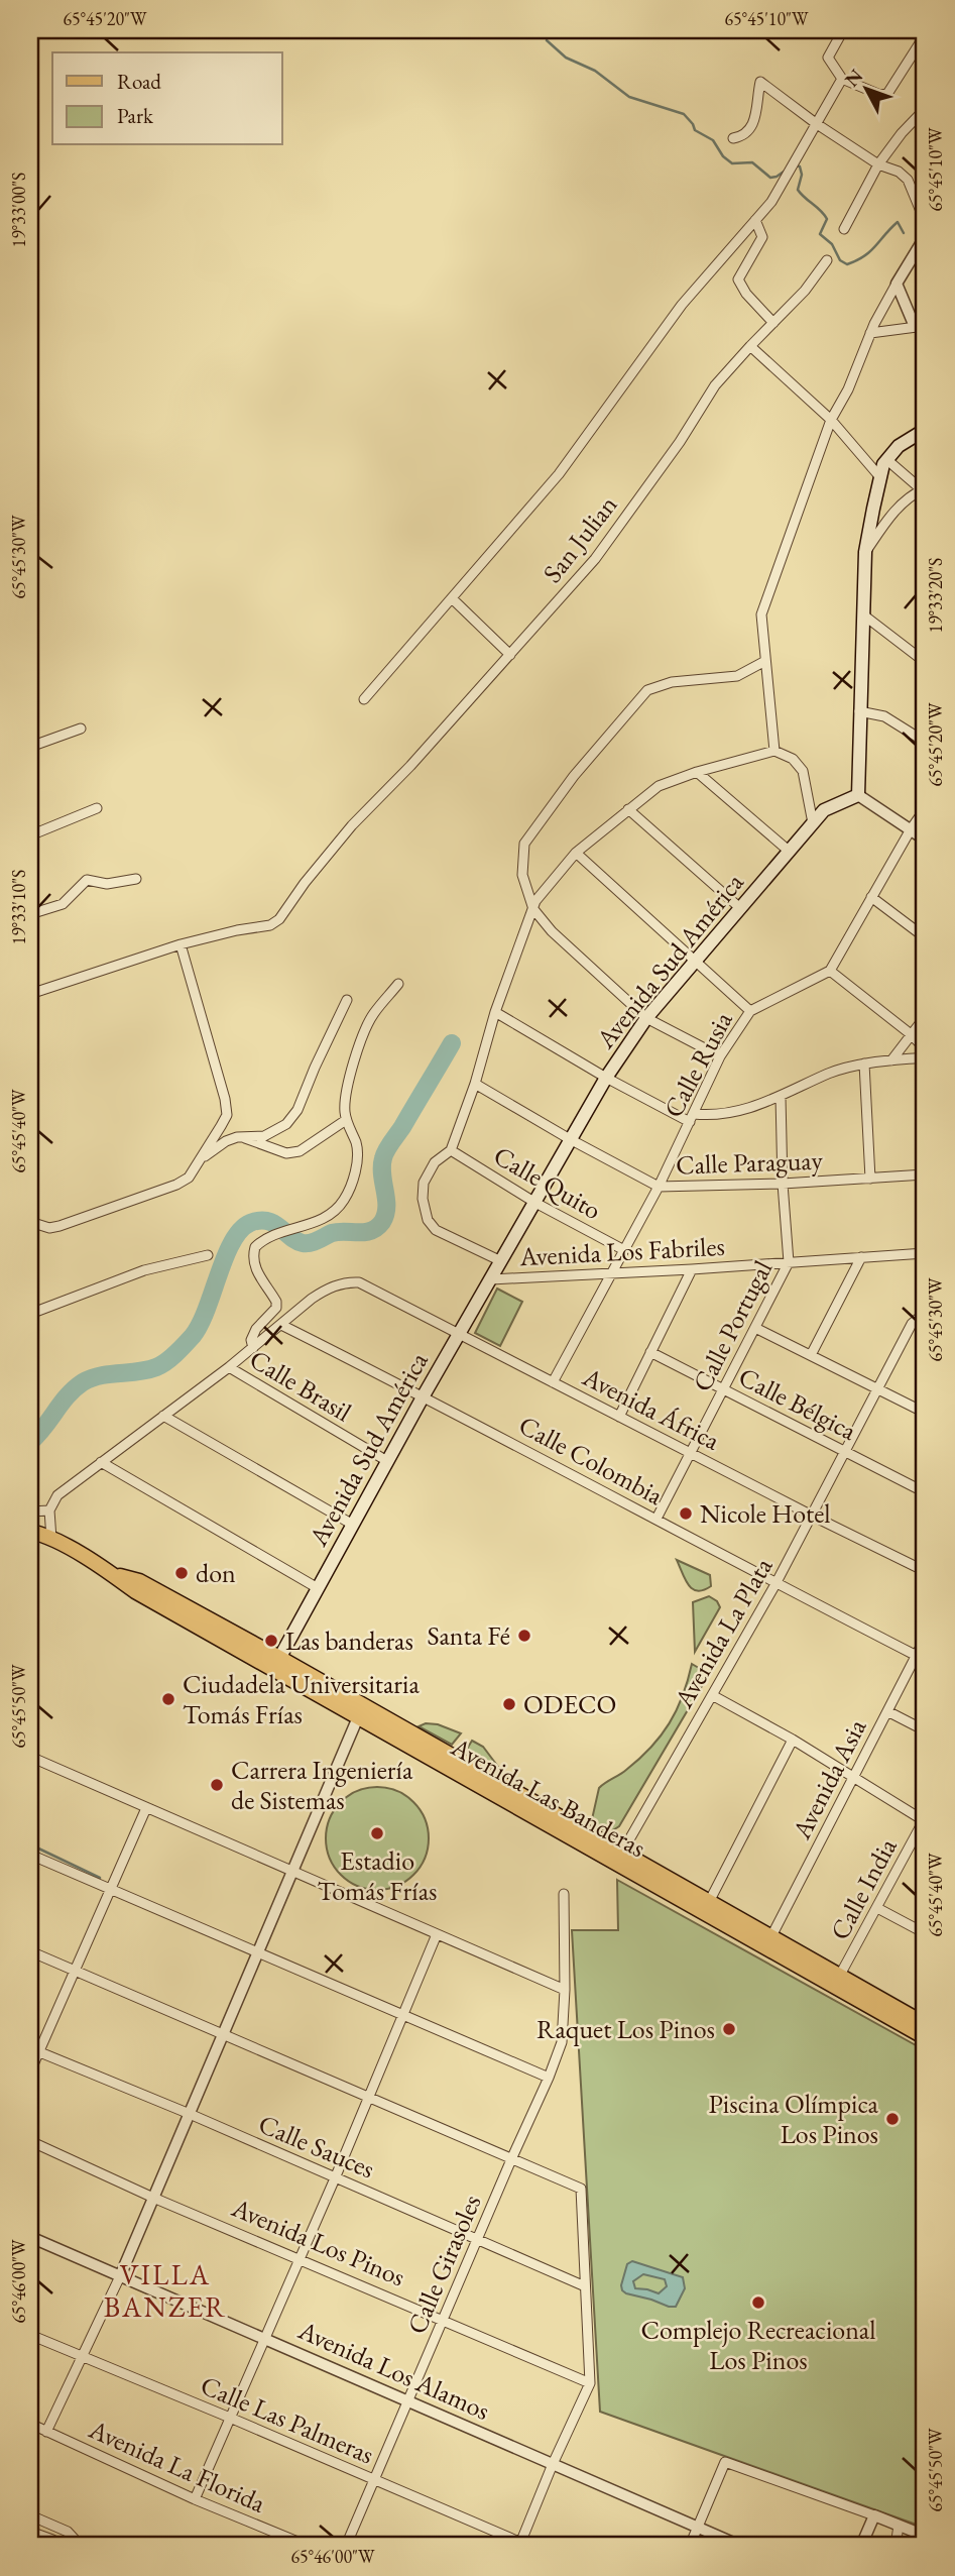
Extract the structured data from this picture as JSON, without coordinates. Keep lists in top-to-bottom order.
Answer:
{
  "streets": {
    "main road": ["Avenida Sud América", "Avenida Las Banderas"],
    "street": [
      "San Julian",
      "Calle Rusia",
      "Calle Paraguay",
      "Calle Quito",
      "Avenida Los Fabriles",
      "Calle Portugal",
      "Calle Brasil",
      "Calle Bélgica",
      "Avenida África",
      "Calle Colombia",
      "Avenida La Plata",
      "Avenida Asia",
      "Calle India",
      "Calle Sauces",
      "Avenida Los Pinos",
      "Calle Girasoles",
      "Avenida Los Alamos",
      "Calle Las Palmeras",
      "Avenida La Florida"
    ]
  },
  "crossings": [
    ["Avenida Sud América", "Calle Paraguay"],
    ["Avenida Sud América", "Calle Quito"],
    ["Avenida Sud América", "Avenida Los Fabriles"],
    ["Avenida Sud América", "Calle Brasil"],
    ["Avenida Sud América", "Avenida África"],
    ["Avenida Sud América", "Calle Colombia"],
    ["Avenida Sud América", "Avenida Las Banderas"],
    ["Calle Rusia", "Calle Paraguay"],
    ["Calle Rusia", "Calle Quito"],
    ["Calle Rusia", "Avenida Los Fabriles"],
    ["Calle Rusia", "Avenida África"],
    ["Calle Paraguay", "Calle Portugal"],
    ["Avenida Los Fabriles", "Calle Portugal"],
    ["Calle Portugal", "Calle Bélgica"],
    ["Calle Portugal", "Avenida África"],
    ["Calle Portugal", "Calle Colombia"],
    ["Calle Bélgica", "Avenida La Plata"],
    ["Avenida África", "Calle Colombia"],
    ["Avenida África", "Avenida La Plata"],
    ["Calle Colombia", "Avenida La Plata"],
    ["Calle Colombia", "Avenida Asia"],
    ["Avenida La Plata", "Avenida Las Banderas"],
    ["Avenida Asia", "Avenida Las Banderas"],
    ["Avenida Las Banderas", "Calle India"],
    ["Calle Sauces", "Calle Girasoles"],
    ["Avenida Los Pinos", "Calle Girasoles"],
    ["Calle Girasoles", "Avenida Los Alamos"],
    ["Calle Girasoles", "Calle Las Palmeras"]
  ],
  "districts": ["VILLA BANZER"],
  "places": [
    "Nicole Hotel",
    "don",
    "Santa Fé",
    "Las banderas",
    "Ciudadela Universitaria Tomás Frías",
    "ODECO",
    "Carrera Ingeniería de Sistemas",
    "Estadio Tomás Frías",
    "Raquet Los Pinos",
    "Piscina Olímpica Los Pinos",
    "Complejo Recreacional Los Pinos"
  ],
  "legend": ["Road", "Park"],
  "north": "top left",
  "coordinates": [
    "65°45'20\"W",
    "65°45'10\"W",
    "19°33'00\"S",
    "65°45'30\"W",
    "19°33'20\"S",
    "19°33'10\"S",
    "65°45'40\"W",
    "65°45'50\"W",
    "65°46'00\"W"
  ]
}
